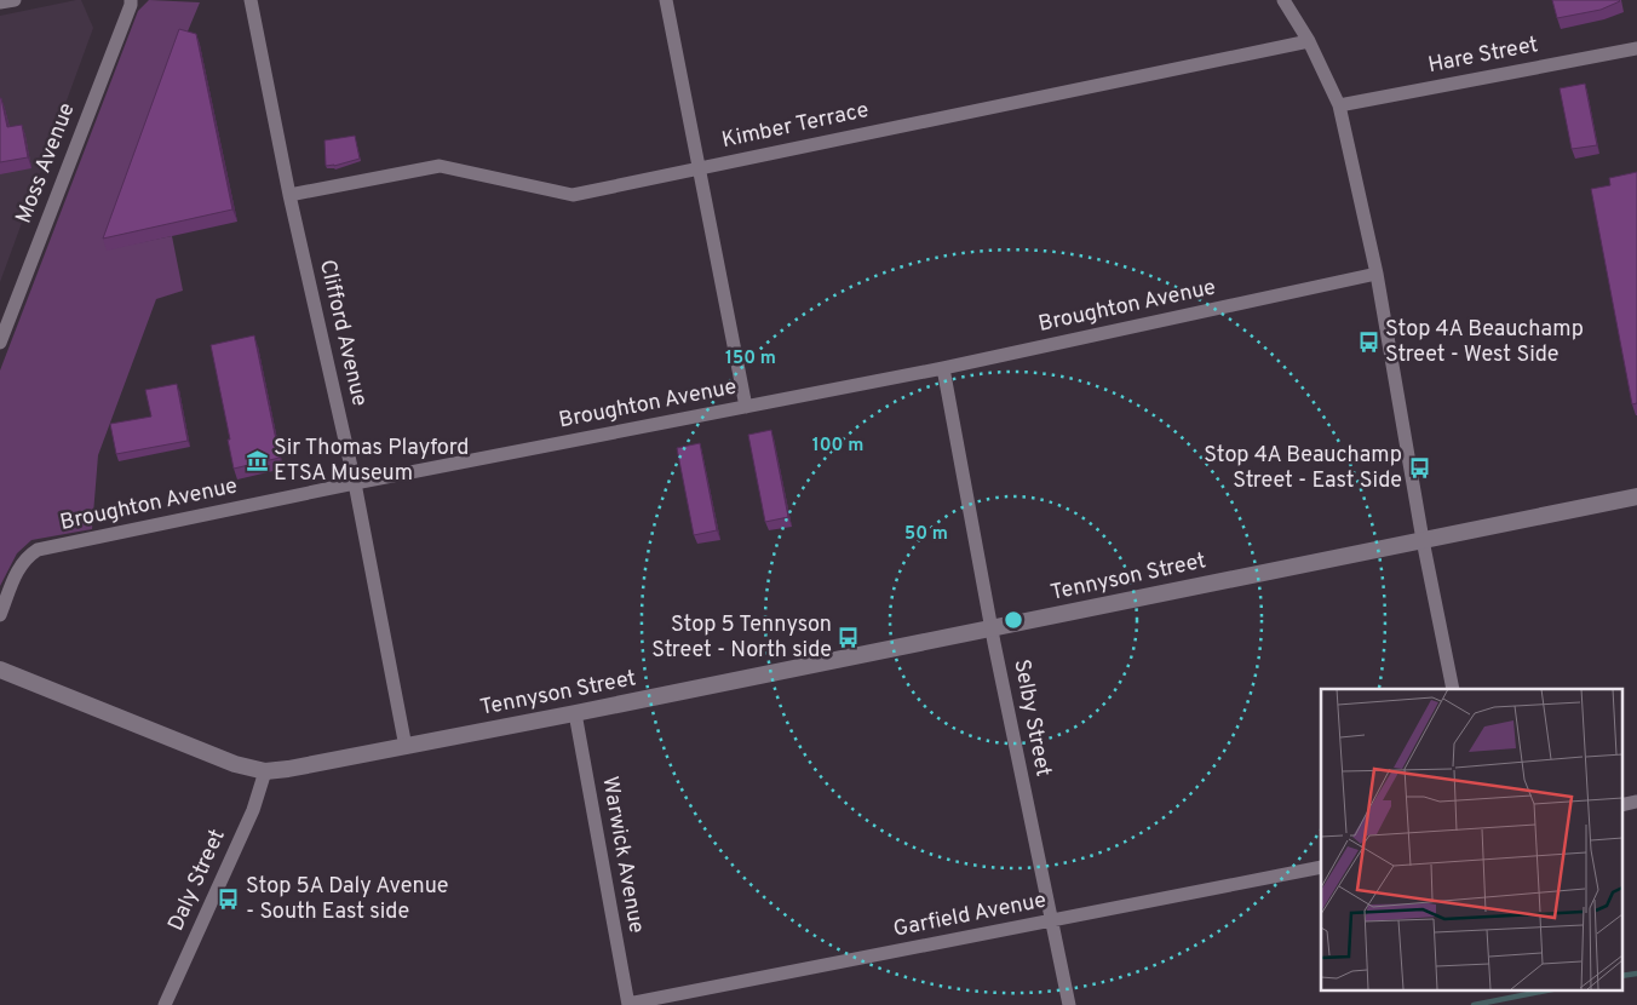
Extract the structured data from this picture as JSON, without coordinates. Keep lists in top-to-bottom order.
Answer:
{
  "streets": {
    "street": [
      "Hare Street",
      "Kimber Terrace",
      "Moss Avenue",
      "Broughton Avenue",
      "Clifford Avenue",
      "Tennyson Street",
      "Selby Street",
      "Warwick Avenue",
      "Daly Street",
      "Garfield Avenue"
    ]
  },
  "crossings": [
    ["Kimber Terrace", "Clifford Avenue"],
    ["Broughton Avenue", "Clifford Avenue"],
    ["Broughton Avenue", "Selby Street"],
    ["Clifford Avenue", "Tennyson Street"],
    ["Tennyson Street", "Selby Street"],
    ["Tennyson Street", "Warwick Avenue"],
    ["Tennyson Street", "Daly Street"],
    ["Selby Street", "Garfield Avenue"],
    ["Warwick Avenue", "Garfield Avenue"]
  ],
  "places": {
    "bus stop": [
      "Stop 4A Beauchamp Street - West Side",
      "Stop 4A Beauchamp Street - East Side",
      "Stop 5 Tennyson Street - North side",
      "Stop 5A Daly Avenue - South East side"
    ],
    "museum": ["Sir Thomas Playford ETSA Museum"]
  },
  "rings": ["150 m", "100 m", "50 m"]
}
